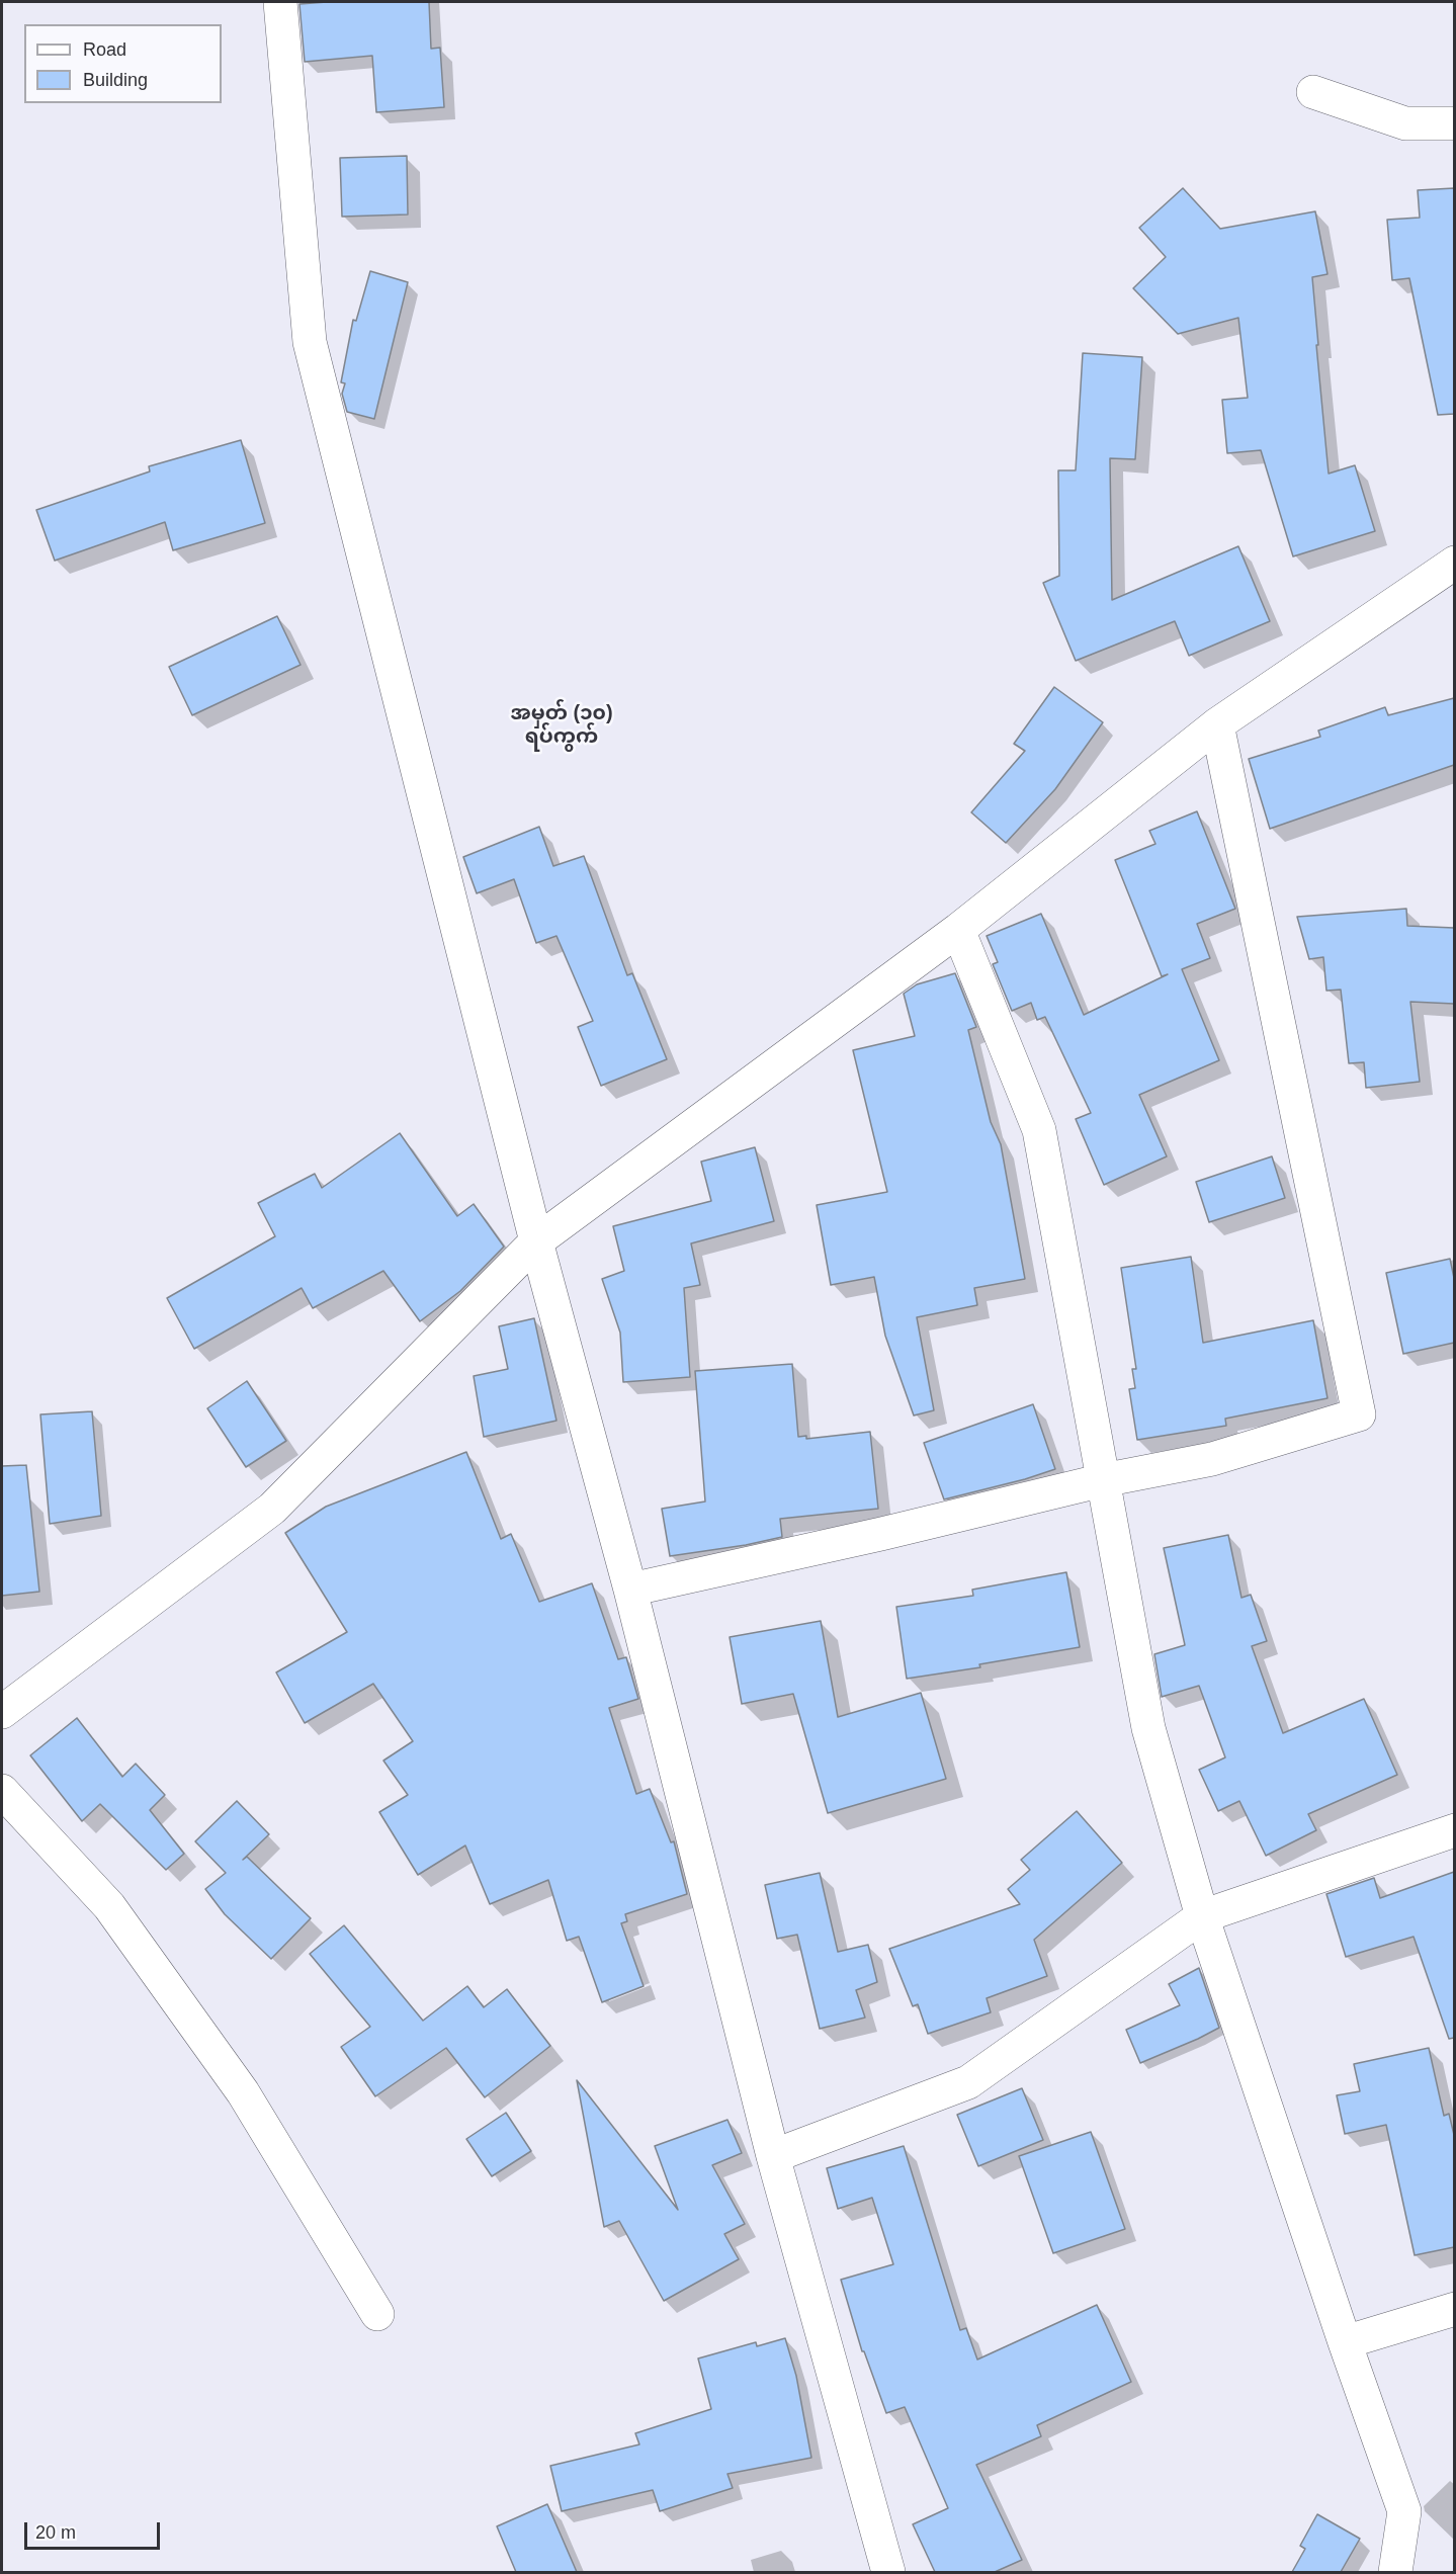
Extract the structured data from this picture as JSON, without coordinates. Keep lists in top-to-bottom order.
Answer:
{
  "districts": ["အမှတ် (၁၀) ရပ်ကွက်"],
  "legend": ["Road", "Building"],
  "scale_bar": "20 m"
}
